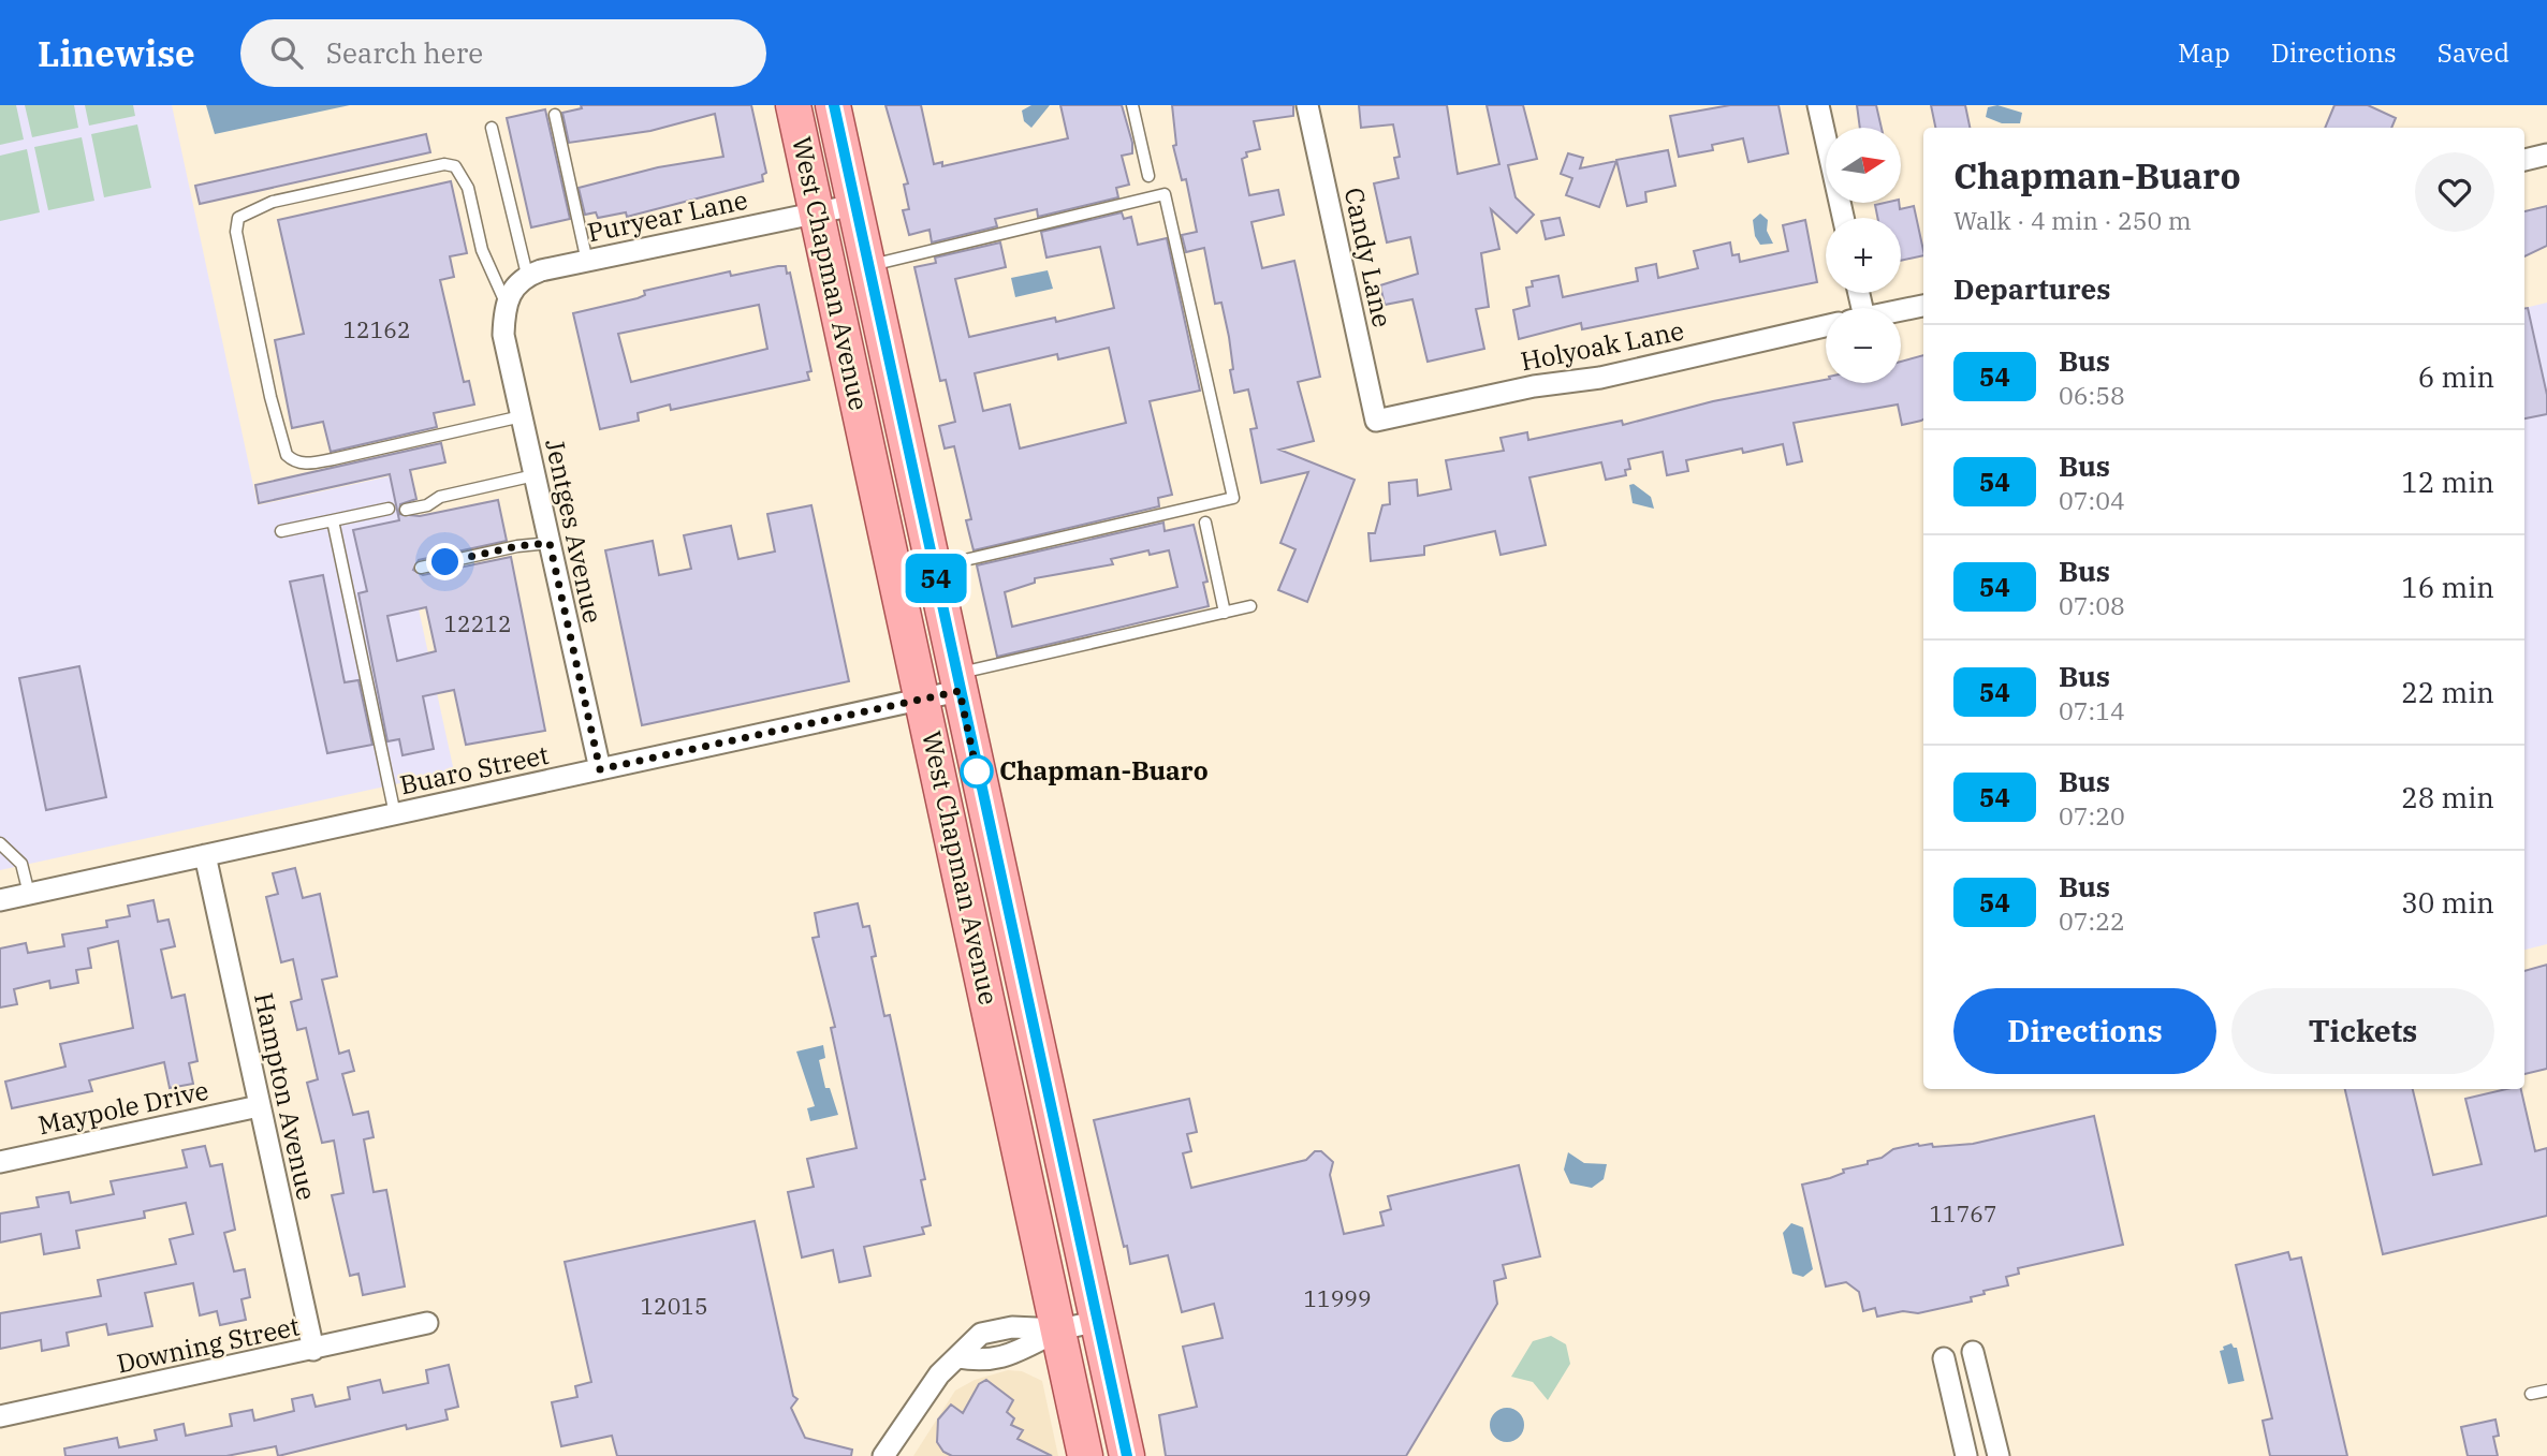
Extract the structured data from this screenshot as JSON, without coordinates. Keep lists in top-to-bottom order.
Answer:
{
  "streets": {
    "main road": ["West Chapman Avenue"],
    "street": [
      "Puryear Lane",
      "Candy Lane",
      "Holyoak Lane",
      "Jentges Avenue",
      "Buaro Street",
      "Hampton Avenue",
      "Maypole Drive",
      "Downing Street"
    ]
  },
  "crossings": [
    ["Puryear Lane", "West Chapman Avenue"],
    ["Candy Lane", "Holyoak Lane"],
    ["West Chapman Avenue", "Buaro Street"],
    ["Jentges Avenue", "Buaro Street"],
    ["Buaro Street", "Hampton Avenue"],
    ["Hampton Avenue", "Maypole Drive"],
    ["Hampton Avenue", "Downing Street"]
  ],
  "places": ["Chapman-Buaro"],
  "lines": ["bus line 54"],
  "house_numbers": [
    "12162",
    "12212",
    "11767",
    "11999",
    "12015"
  ],
  "north": "right",
  "page": {
    "header": "Linewise",
    "search": "Search here",
    "nav": ["Map", "Directions", "Saved"],
    "on_map": "54",
    "map_buttons": ["+", "−"],
    "heading": [
      ["Chapman-Buaro", "Walk · 4 min · 250 m"],
      "Departures"
    ],
    "list": [
      {
        "mark": "54",
        "name": "Bus",
        "note": "06:58",
        "value": "6 min"
      },
      {
        "mark": "54",
        "name": "Bus",
        "note": "07:04",
        "value": "12 min"
      },
      {
        "mark": "54",
        "name": "Bus",
        "note": "07:08",
        "value": "16 min"
      },
      {
        "mark": "54",
        "name": "Bus",
        "note": "07:14",
        "value": "22 min"
      },
      {
        "mark": "54",
        "name": "Bus",
        "note": "07:20",
        "value": "28 min"
      },
      {
        "mark": "54",
        "name": "Bus",
        "note": "07:22",
        "value": "30 min"
      }
    ],
    "buttons": ["Directions", "Tickets"]
  }
}
